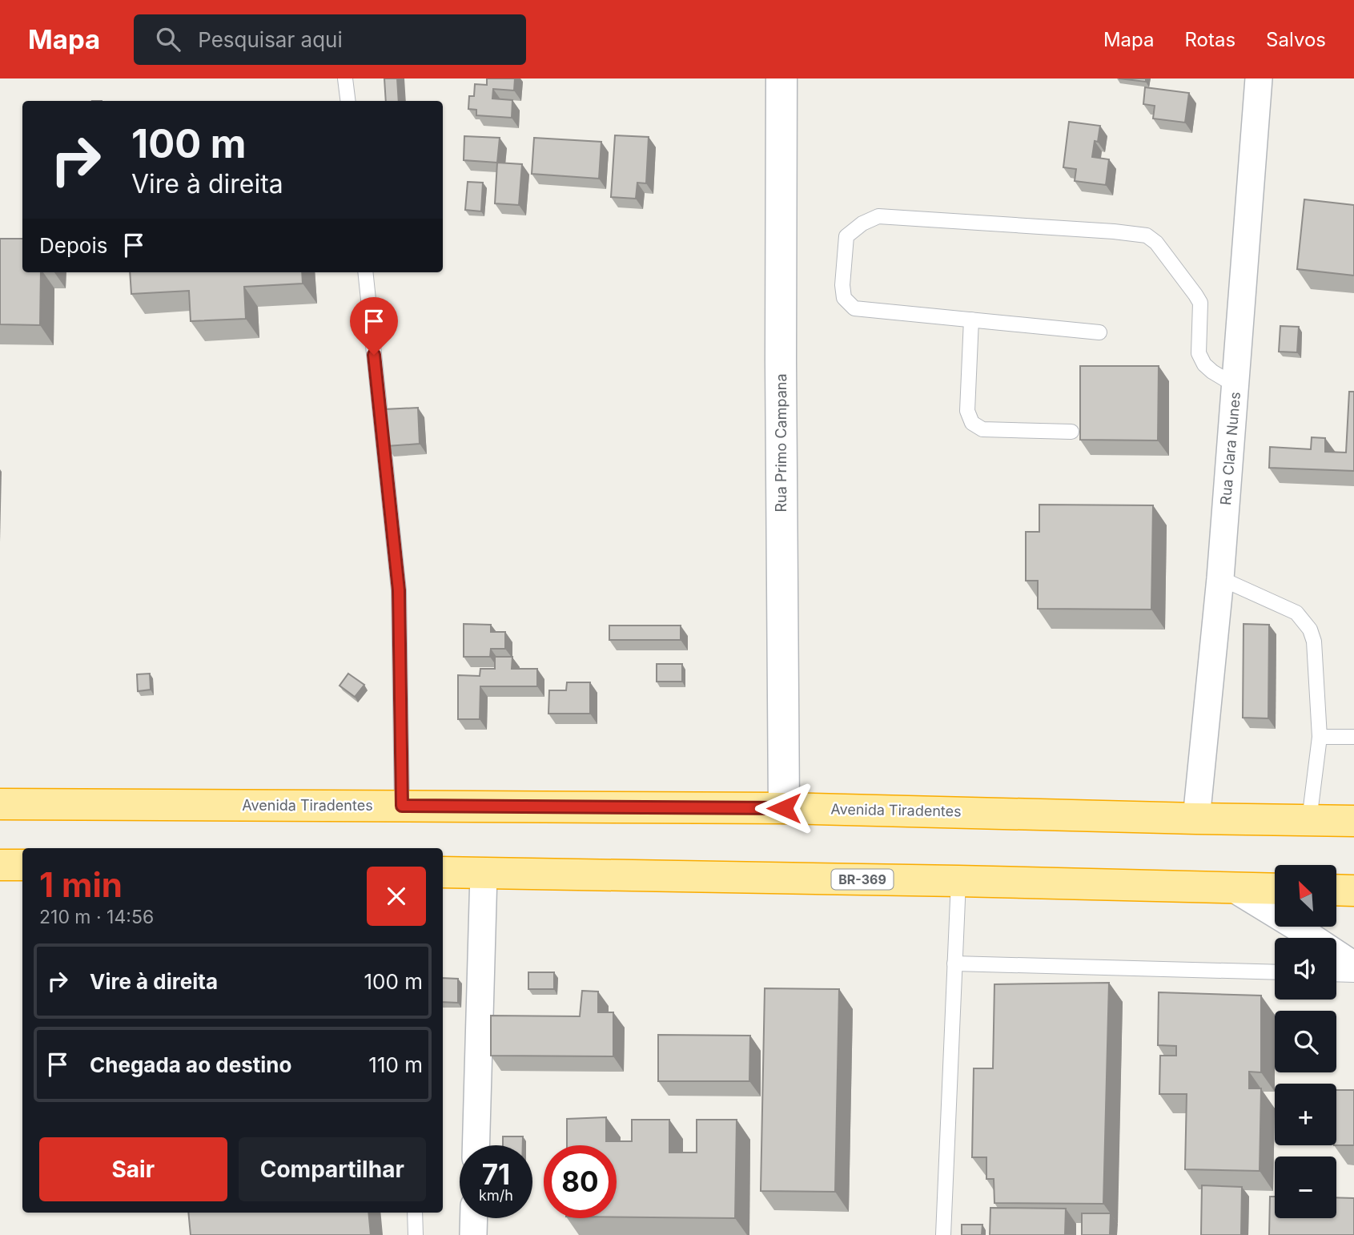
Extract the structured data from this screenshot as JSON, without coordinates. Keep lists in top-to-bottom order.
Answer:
{
  "streets": {
    "highway": ["Avenida Tiradentes", "BR-369"],
    "street": ["Rua Primo Campana", "Rua Clara Nunes"]
  },
  "crossings": [
    ["Rua Primo Campana", "Avenida Tiradentes"],
    ["Rua Clara Nunes", "Avenida Tiradentes"]
  ],
  "north": "top left",
  "page": {
    "header": "Mapa",
    "search": "Pesquisar aqui",
    "nav": ["Mapa", "Rotas", "Salvos"],
    "turn": ["100 m", "Vire à direita"],
    "then": "Depois",
    "heading": ["1 min", "210 m · 14:56"],
    "map_buttons": ["+", "−"],
    "list": [
      {
        "name": "Vire à direita",
        "value": "100 m"
      },
      {
        "name": "Chegada ao destino",
        "value": "110 m"
      }
    ],
    "buttons": ["Sair", "Compartilhar"],
    "speed": "71 km/h",
    "limit": "80"
  }
}
